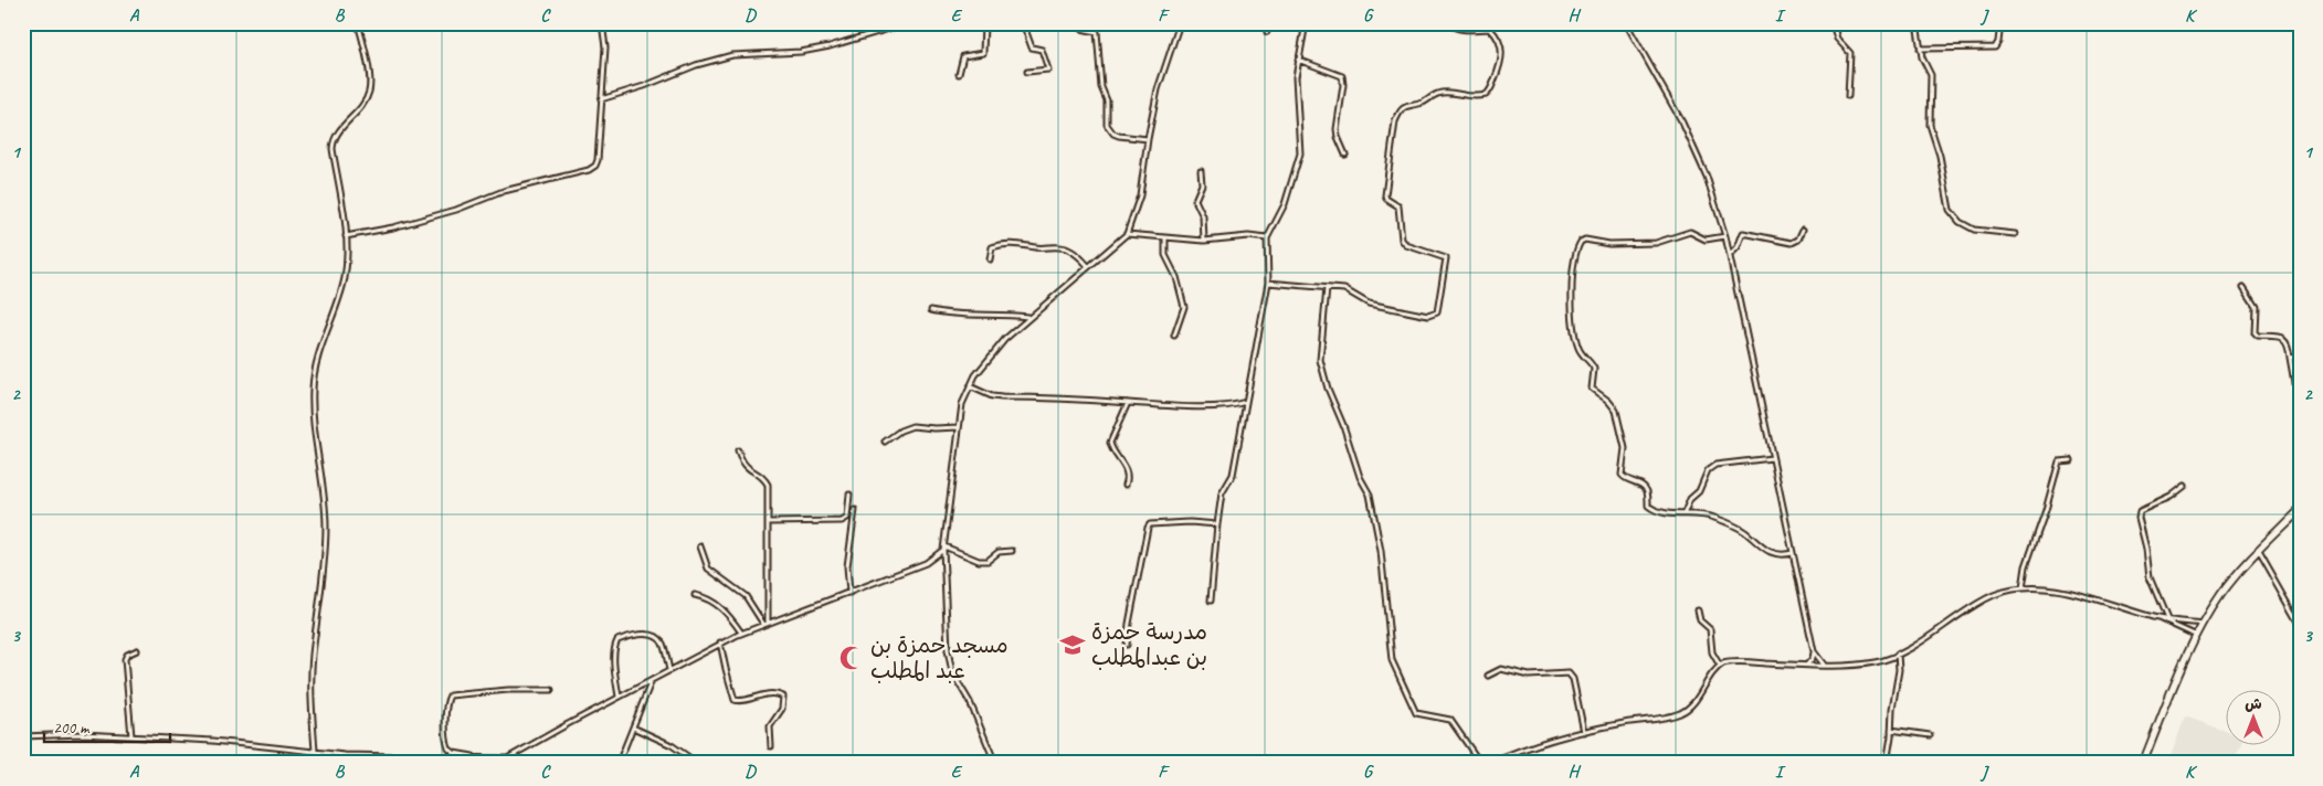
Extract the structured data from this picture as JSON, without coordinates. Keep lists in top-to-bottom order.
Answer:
{
  "places": {
    "school or university": ["مدرسة حمزة بن عبدالمطلب"],
    "mosque": ["مسجد حمزة بن عبد المطلب"]
  },
  "scale_bar": "200 m",
  "north": "top",
  "grid": {
    "columns": [
      "A",
      "B",
      "C",
      "D",
      "E",
      "F",
      "G",
      "H",
      "I",
      "J",
      "K"
    ],
    "rows": ["1", "2", "3"]
  }
}
